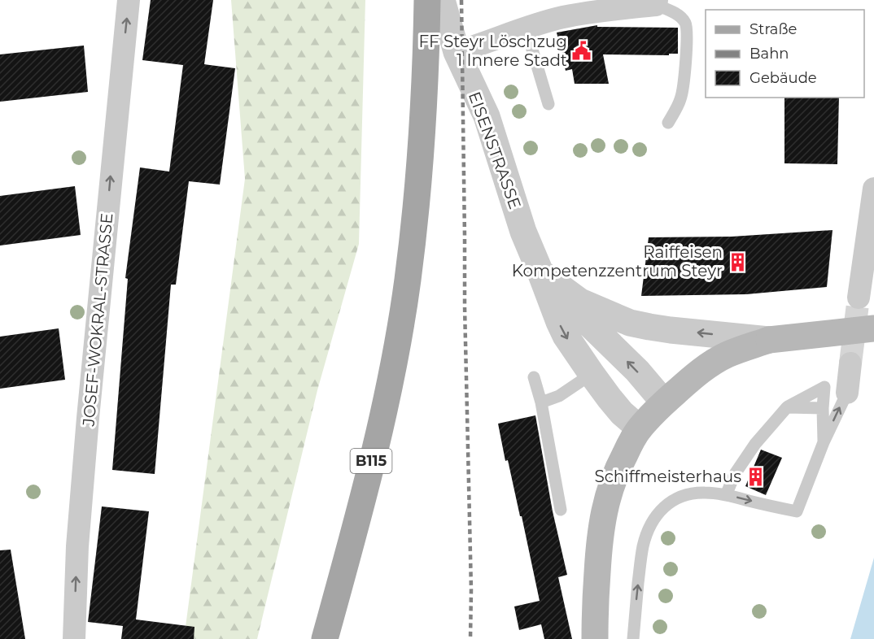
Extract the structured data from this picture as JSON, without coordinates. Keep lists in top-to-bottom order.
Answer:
{
  "streets": {
    "main road": ["B115"],
    "street": ["EISENSTRASSE", "JOSEF-WOKRAL-STRASSE"]
  },
  "one_way": ["JOSEF-WOKRAL-STRASSE"],
  "places": {
    "public building": ["FF Steyr Löschzug 1 Innere Stadt"],
    "building": ["Raiffeisen Kompetenzzentrum Steyr", "Schiffmeisterhaus"]
  },
  "legend": ["Straße", "Bahn", "Gebäude"]
}
